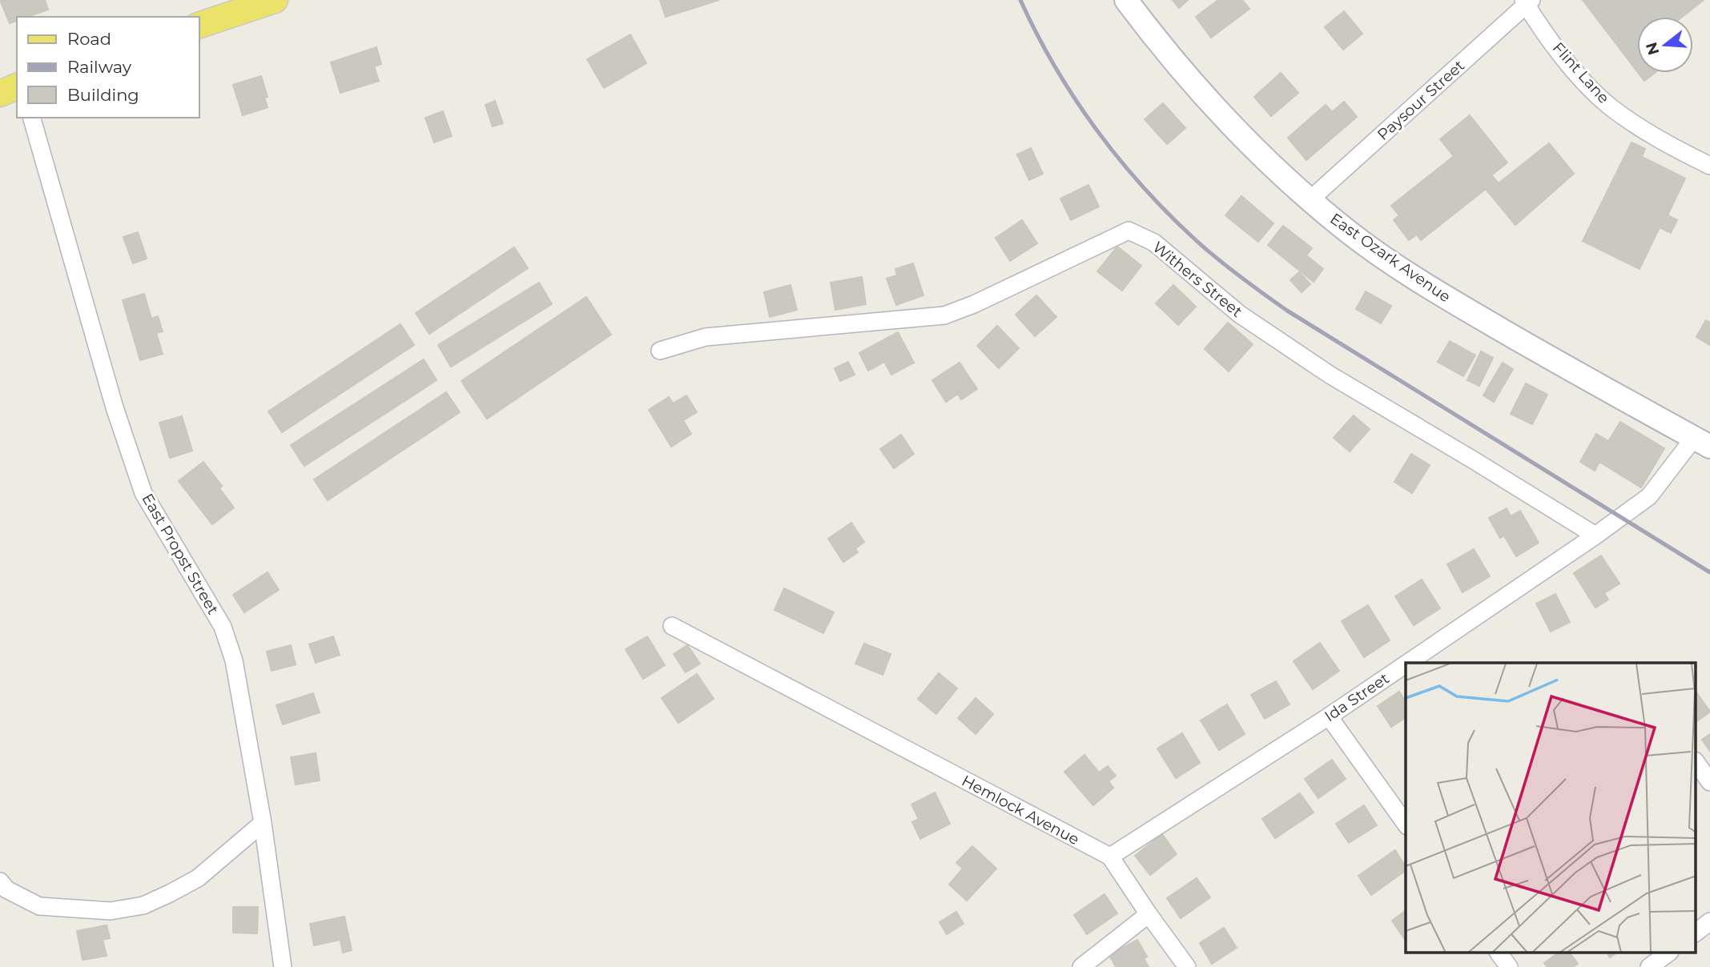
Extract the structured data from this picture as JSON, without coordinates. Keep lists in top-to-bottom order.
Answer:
{
  "streets": {
    "main road": ["East Ozark Avenue"],
    "street": [
      "Flint Lane",
      "Paysour Street",
      "Withers Street",
      "East Propst Street",
      "Ida Street",
      "Hemlock Avenue"
    ]
  },
  "crossings": [
    ["Flint Lane", "Paysour Street"],
    ["Paysour Street", "East Ozark Avenue"],
    ["East Ozark Avenue", "Ida Street"],
    ["Withers Street", "Ida Street"],
    ["Ida Street", "Hemlock Avenue"]
  ],
  "legend": ["Road", "Railway", "Building"],
  "north": "left"
}
